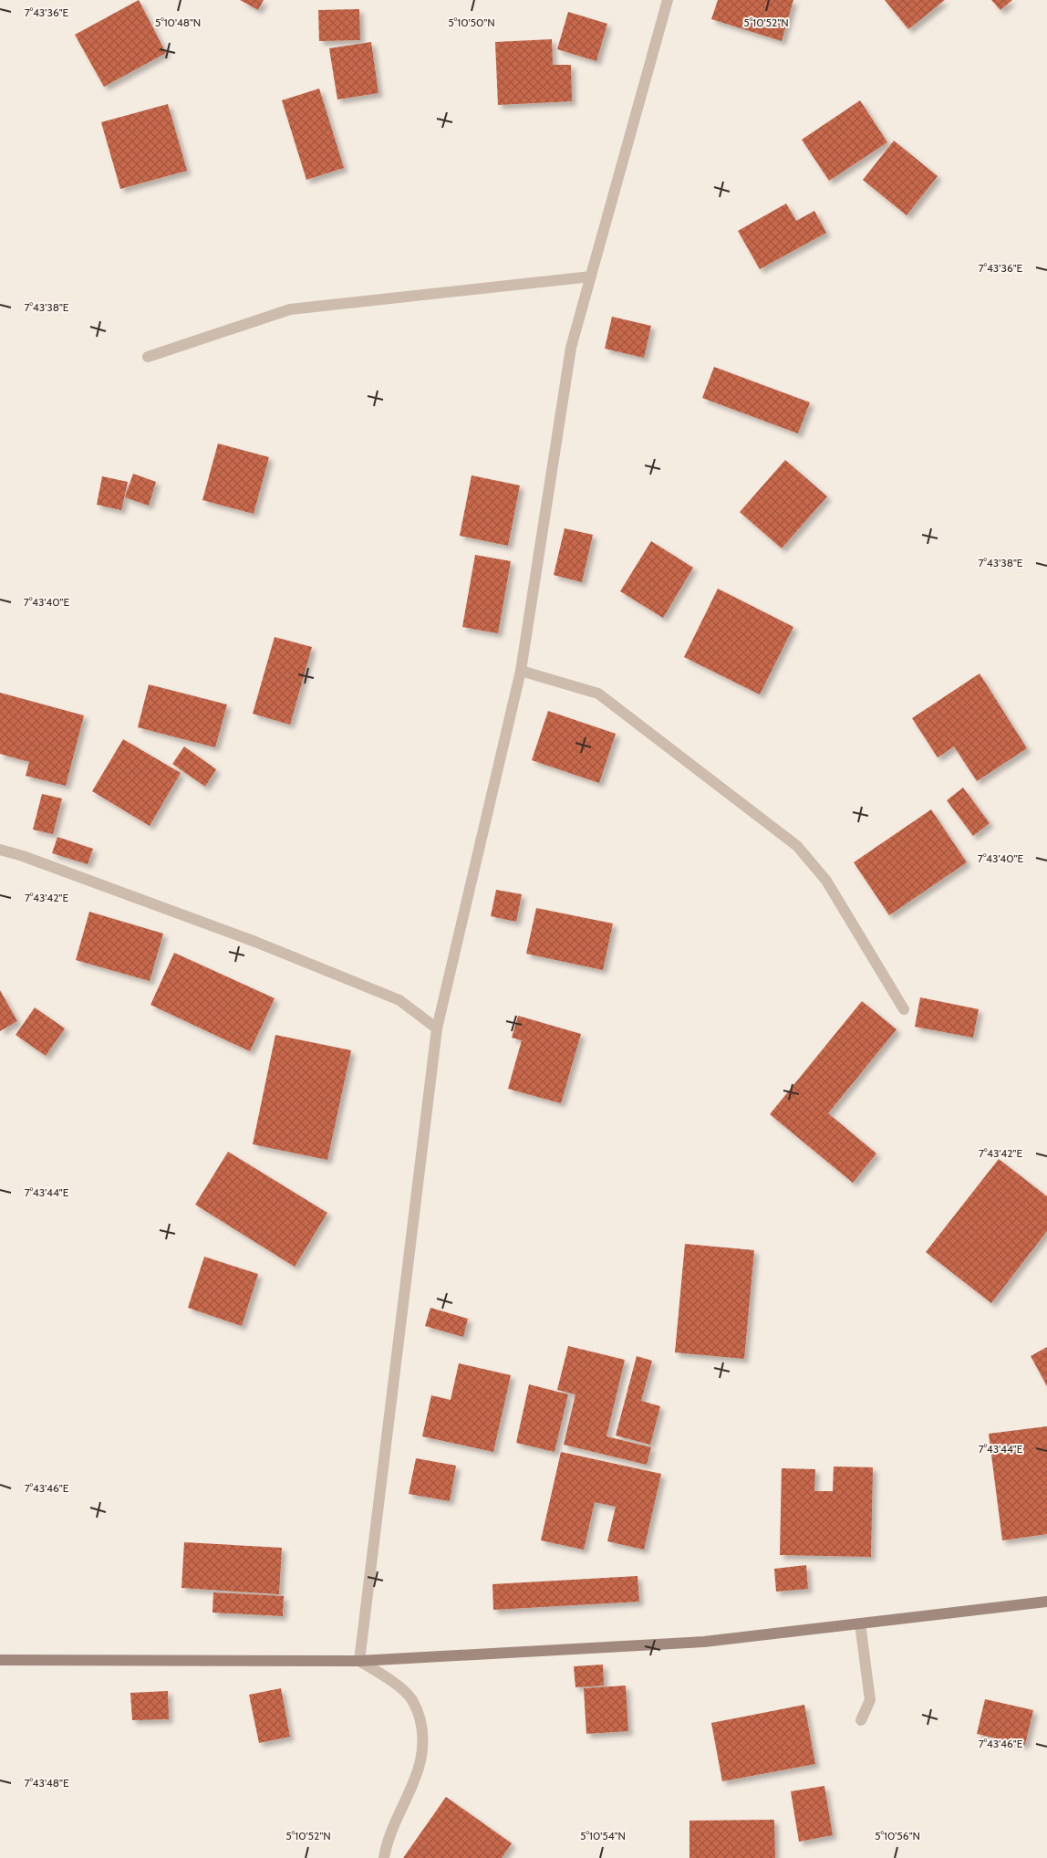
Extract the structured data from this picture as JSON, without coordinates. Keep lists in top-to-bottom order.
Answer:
{
  "coordinates": [
    "7°43'36\"E",
    "5°10'50\"N",
    "5°10'52\"N",
    "5°10'48\"N",
    "7°43'38\"E",
    "7°43'40\"E",
    "7°43'42\"E",
    "7°43'44\"E",
    "7°43'46\"E",
    "7°43'48\"E",
    "5°10'54\"N",
    "5°10'56\"N"
  ]
}
